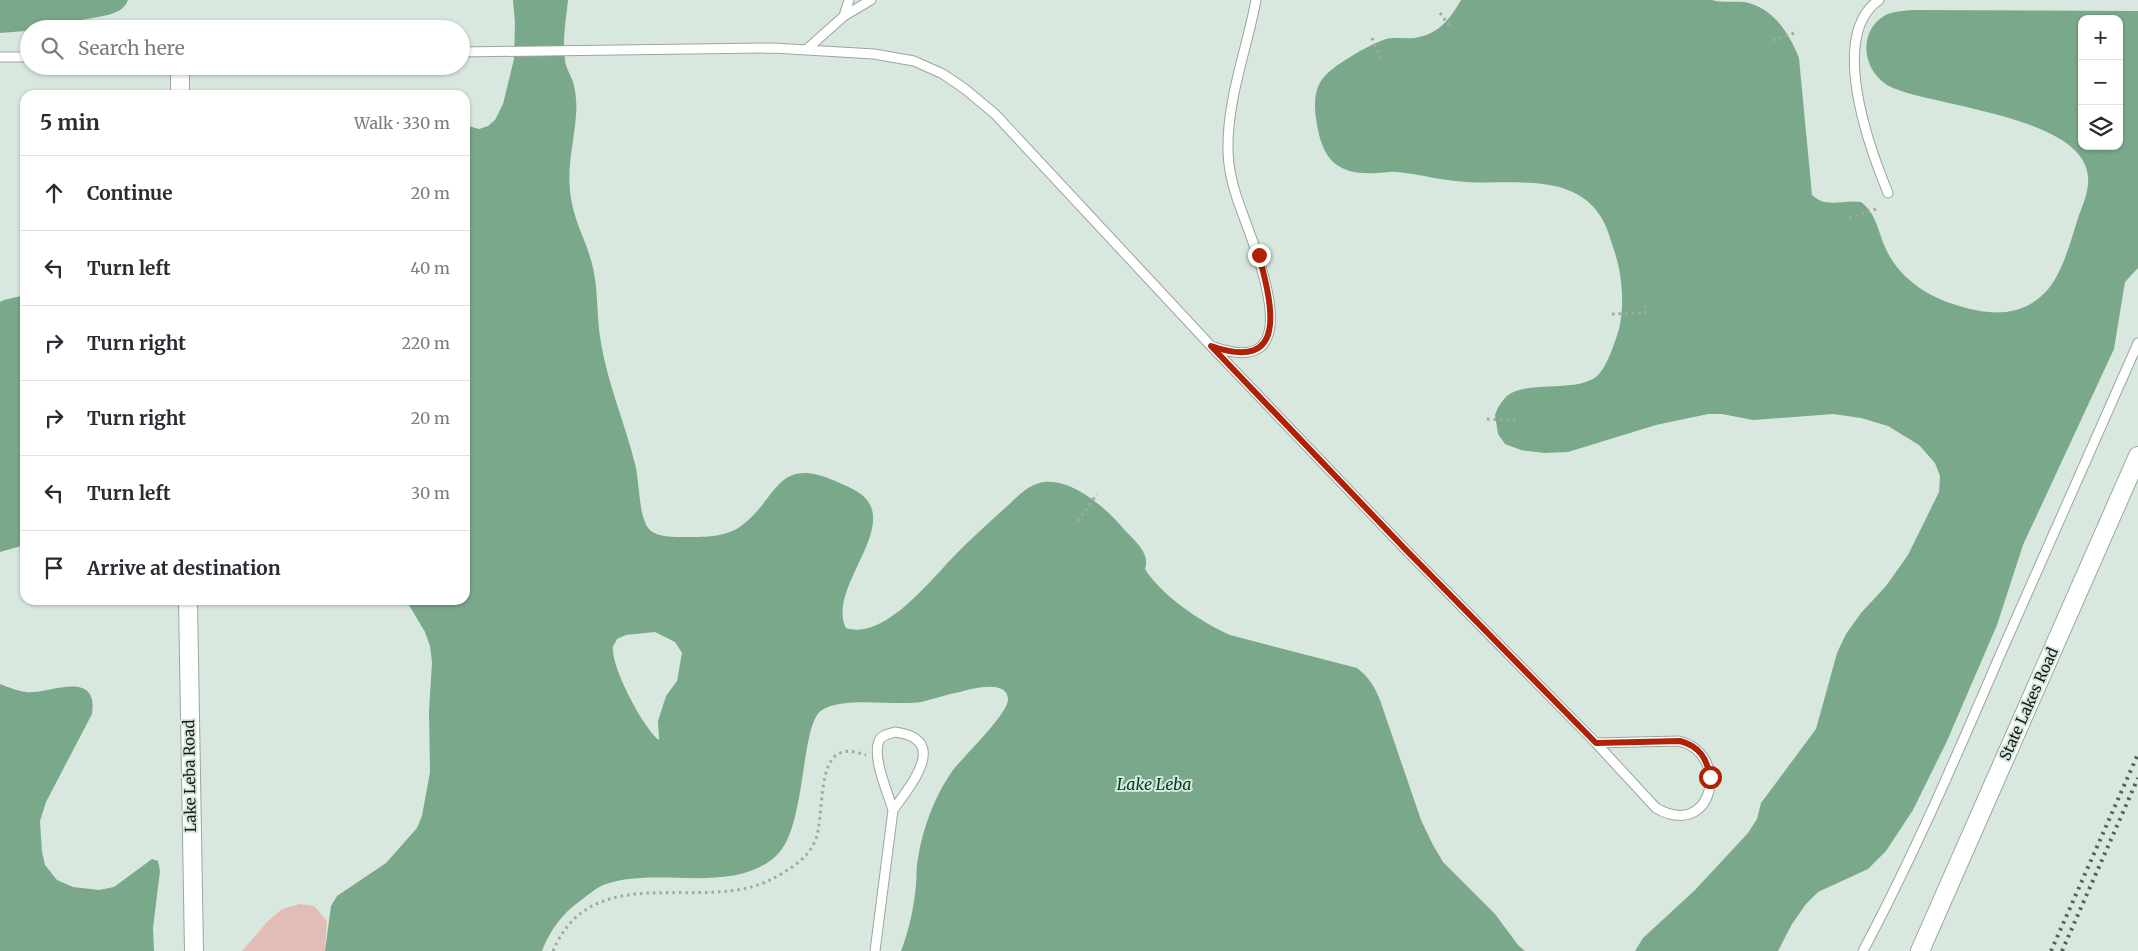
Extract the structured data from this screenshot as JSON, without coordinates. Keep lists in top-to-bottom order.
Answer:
{
  "streets": {
    "street": ["State Lakes Road", "Lake Leba Road"]
  },
  "water": ["Lake Leba"],
  "page": {
    "map_buttons": ["+", "−"],
    "search": "Search here",
    "heading": ["5 min", "Walk · 330 m"],
    "list": [
      ["Continue", "20 m"],
      ["Turn left", "40 m"],
      ["Turn right", "220 m"],
      ["Turn right", "20 m"],
      ["Turn left", "30 m"],
      "Arrive at destination"
    ]
  }
}
